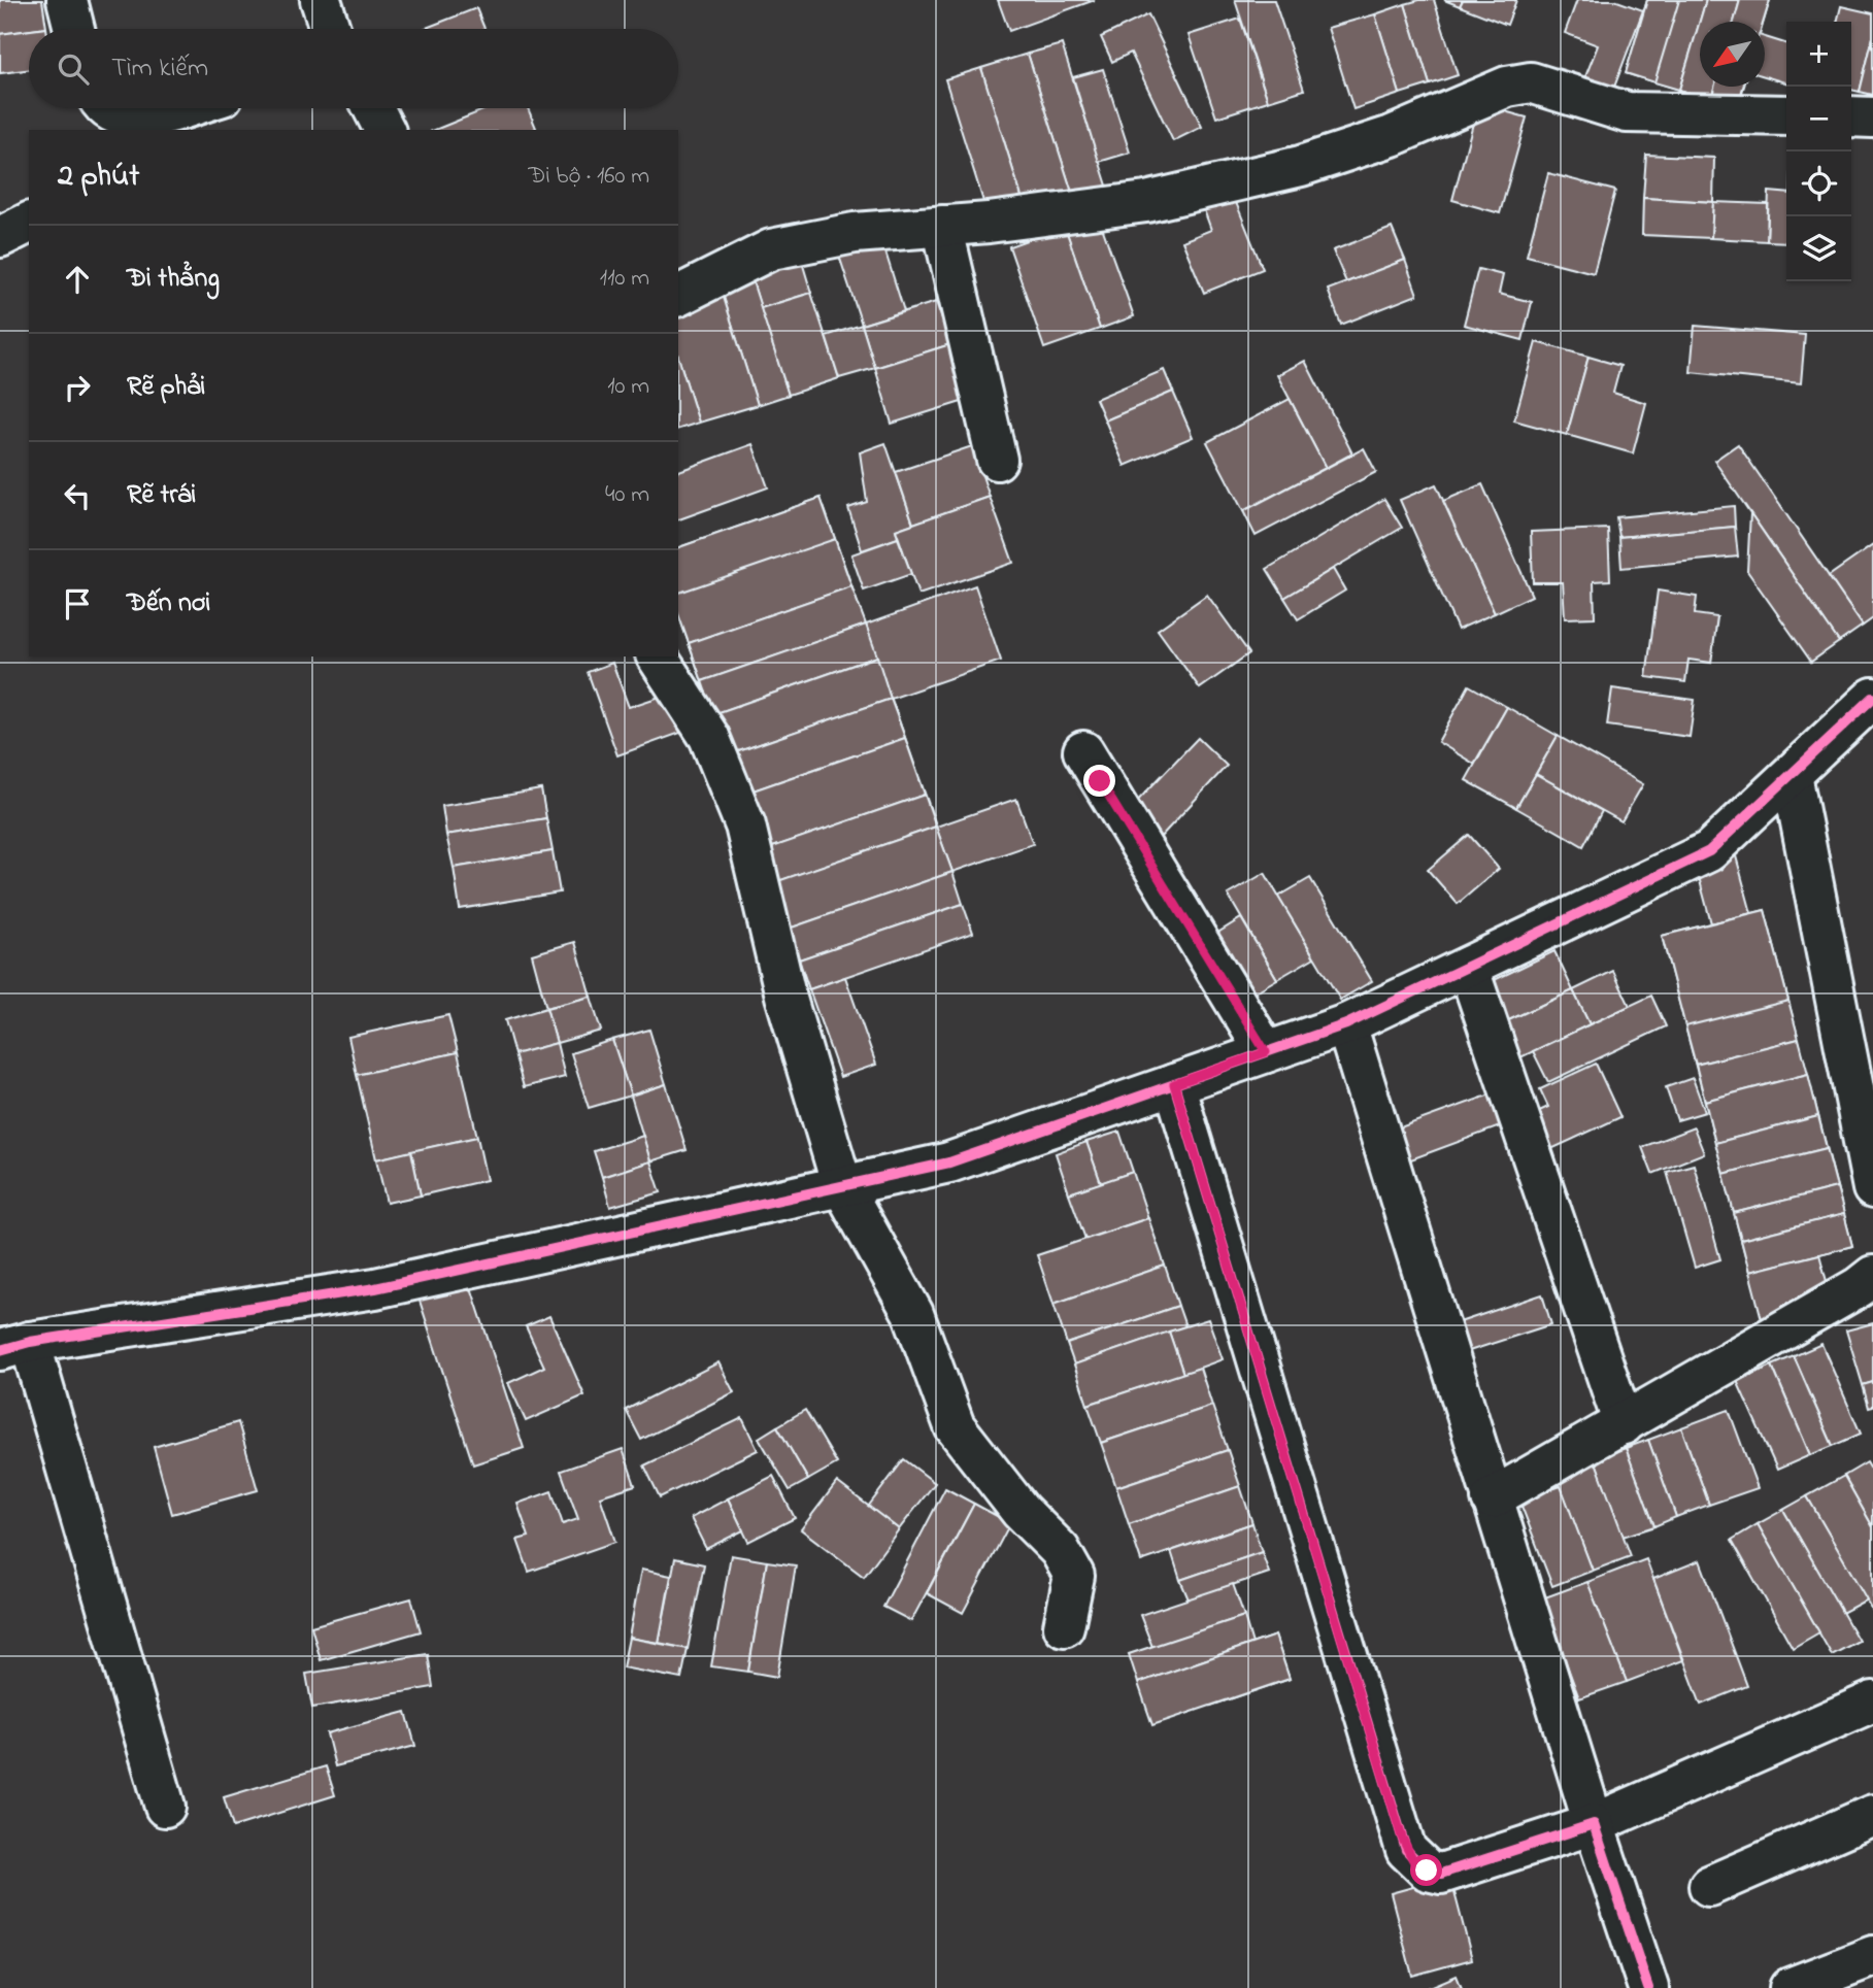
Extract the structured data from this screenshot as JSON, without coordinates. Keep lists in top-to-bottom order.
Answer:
{
  "north": "bottom left",
  "page": {
    "map_buttons": ["+", "−"],
    "search": "Tìm kiếm",
    "heading": ["2 phút", "Đi bộ · 160 m"],
    "list": [
      ["Đi thẳng", "110 m"],
      ["Rẽ phải", "10 m"],
      ["Rẽ trái", "40 m"],
      "Đến nơi"
    ]
  }
}
